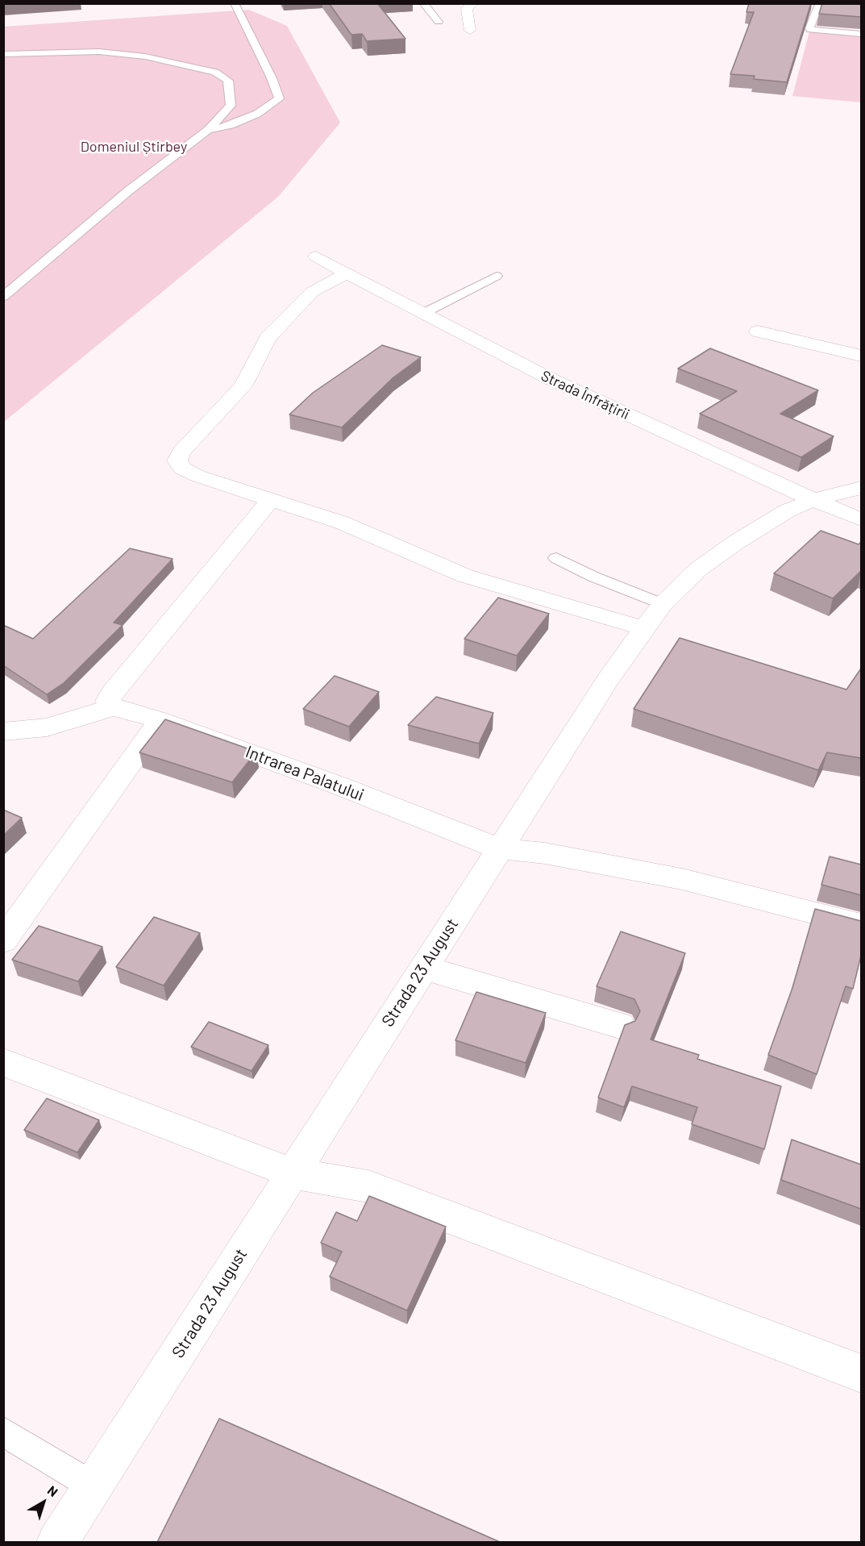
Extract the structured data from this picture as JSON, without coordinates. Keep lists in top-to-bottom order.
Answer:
{
  "streets": {
    "street": ["Strada Înfrățirii", "Intrarea Palatului", "Strada 23 August"]
  },
  "crossings": [
    ["Strada Înfrățirii", "Strada 23 August"],
    ["Intrarea Palatului", "Strada 23 August"]
  ],
  "parks": ["Domeniul Știrbey"],
  "north": "top right"
}
